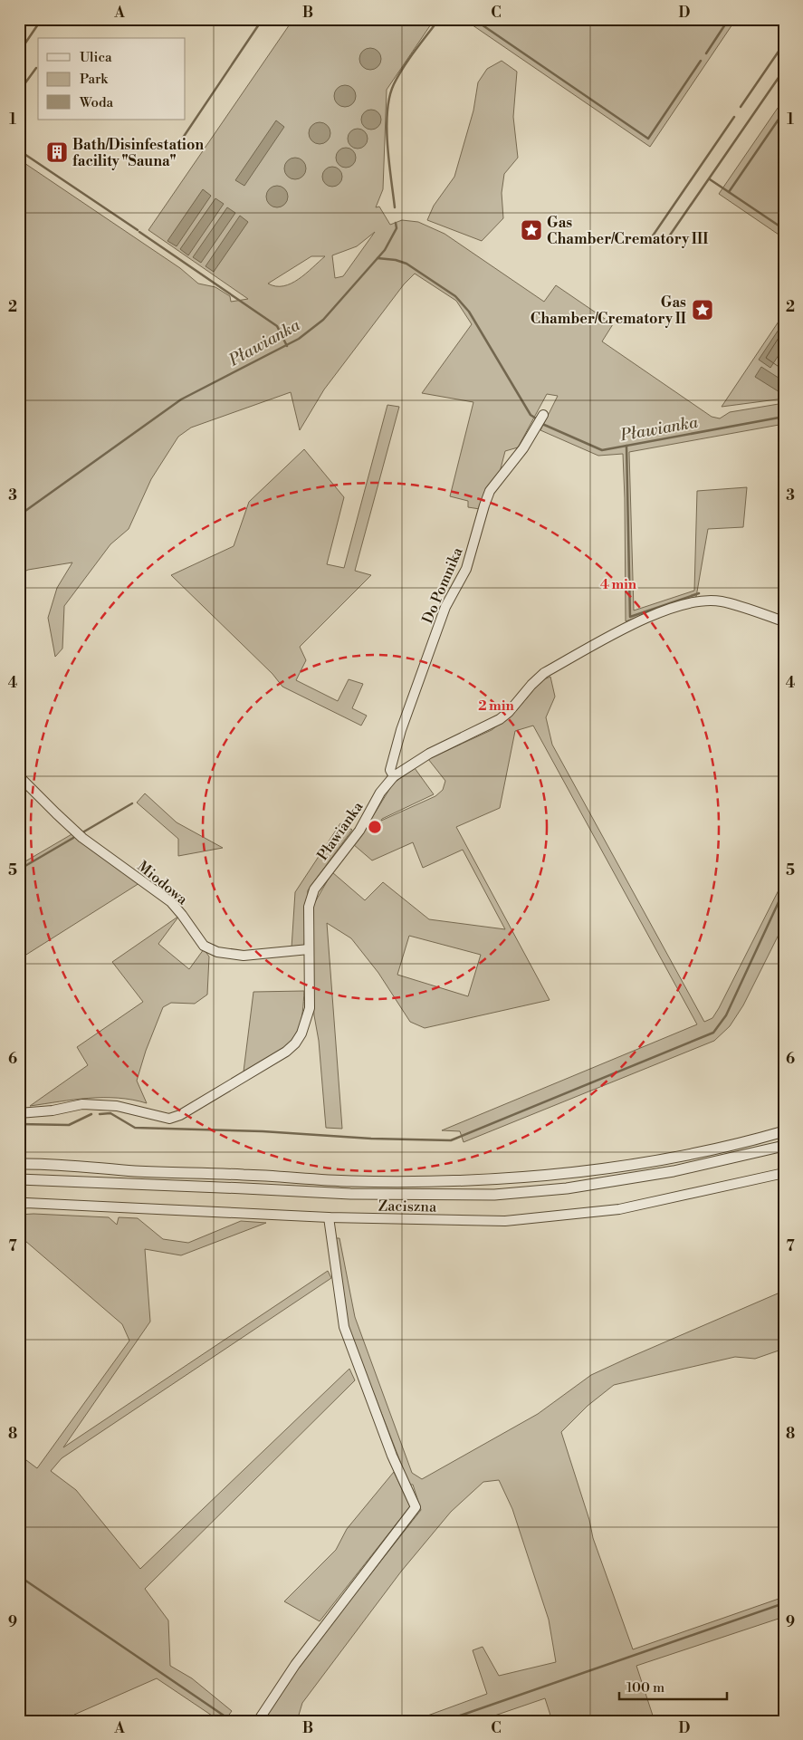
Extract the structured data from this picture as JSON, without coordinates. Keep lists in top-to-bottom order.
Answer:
{
  "streets": {
    "street": [
      "Do Pomnika",
      "Pławianka",
      "Miodowa",
      "Zaciszna"
    ]
  },
  "crossings": [
    ["Do Pomnika", "Pławianka"],
    ["Pławianka", "Miodowa"]
  ],
  "water": ["Pławianka"],
  "places": {
    "building": ["Bath/Disinfestation facility \"Sauna\""],
    "place": ["Gas Chamber/Crematory III", "Gas Chamber/Crematory II"]
  },
  "legend": ["Ulica", "Park", "Woda"],
  "scale_bar": "100 m",
  "grid": {
    "columns": [
      "A",
      "B",
      "C",
      "D"
    ],
    "rows": [
      "1",
      "2",
      "3",
      "4",
      "5",
      "6",
      "7",
      "8",
      "9"
    ]
  },
  "rings": ["4 min", "2 min"]
}
